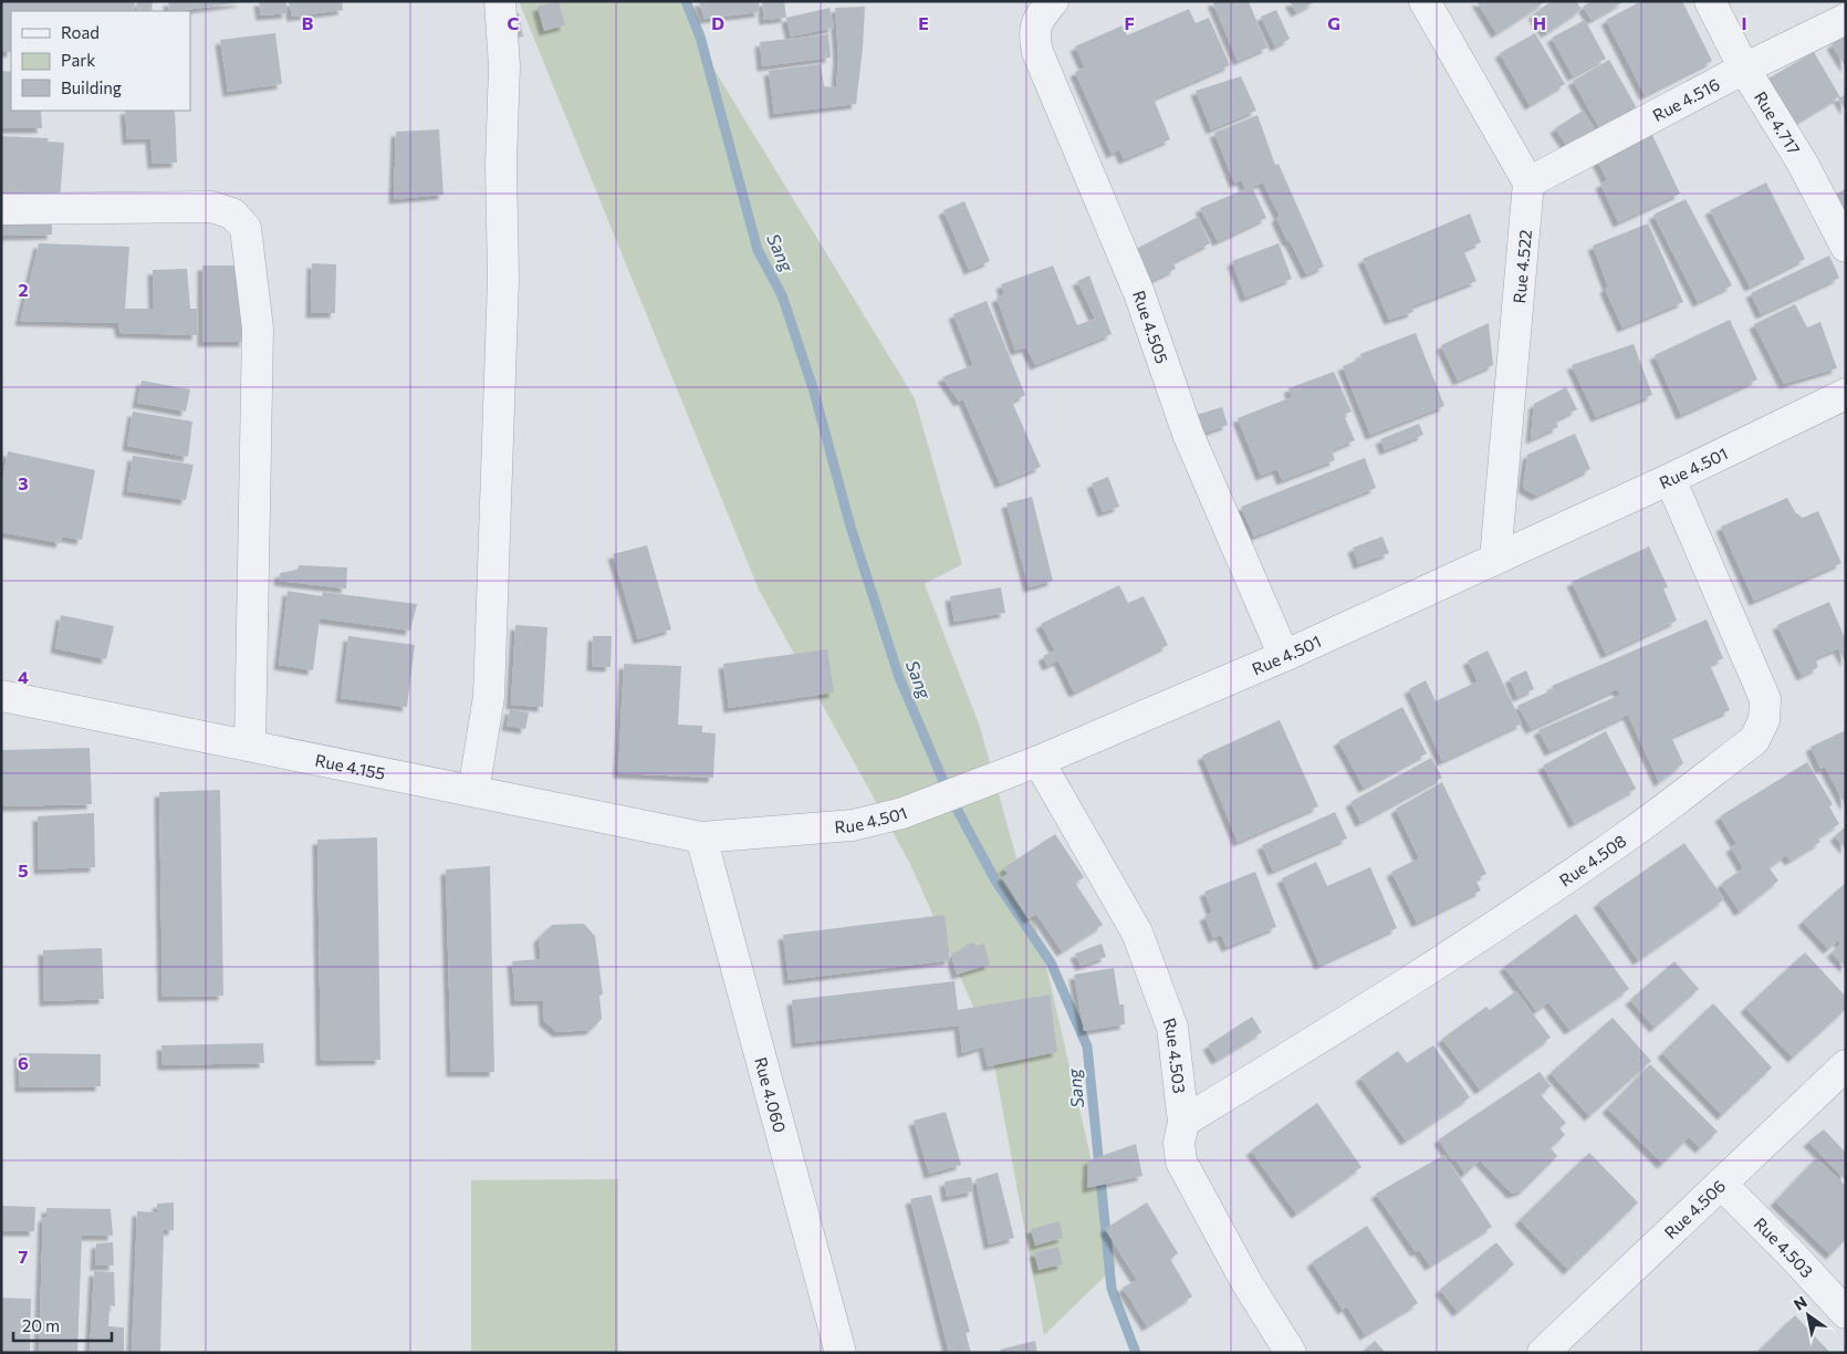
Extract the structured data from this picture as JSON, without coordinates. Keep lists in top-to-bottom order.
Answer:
{
  "streets": {
    "street": [
      "Rue 4.516",
      "Rue 4.717",
      "Rue 4.522",
      "Rue 4.505",
      "Rue 4.501",
      "Rue 4.155",
      "Rue 4.508",
      "Rue 4.503",
      "Rue 4.060",
      "Rue 4.506"
    ]
  },
  "crossings": [
    ["Rue 4.516", "Rue 4.717"],
    ["Rue 4.516", "Rue 4.522"],
    ["Rue 4.522", "Rue 4.501"],
    ["Rue 4.505", "Rue 4.501"],
    ["Rue 4.501", "Rue 4.155"],
    ["Rue 4.501", "Rue 4.508"],
    ["Rue 4.501", "Rue 4.503"],
    ["Rue 4.501", "Rue 4.060"],
    ["Rue 4.155", "Rue 4.060"],
    ["Rue 4.508", "Rue 4.503"],
    ["Rue 4.503", "Rue 4.506"]
  ],
  "water": ["Sang"],
  "legend": ["Road", "Park", "Building"],
  "scale_bar": "20 m",
  "north": "top left",
  "grid": {
    "columns": [
      "B",
      "C",
      "D",
      "E",
      "F",
      "G",
      "H",
      "I"
    ],
    "rows": [
      "2",
      "3",
      "4",
      "5",
      "6",
      "7"
    ]
  }
}
